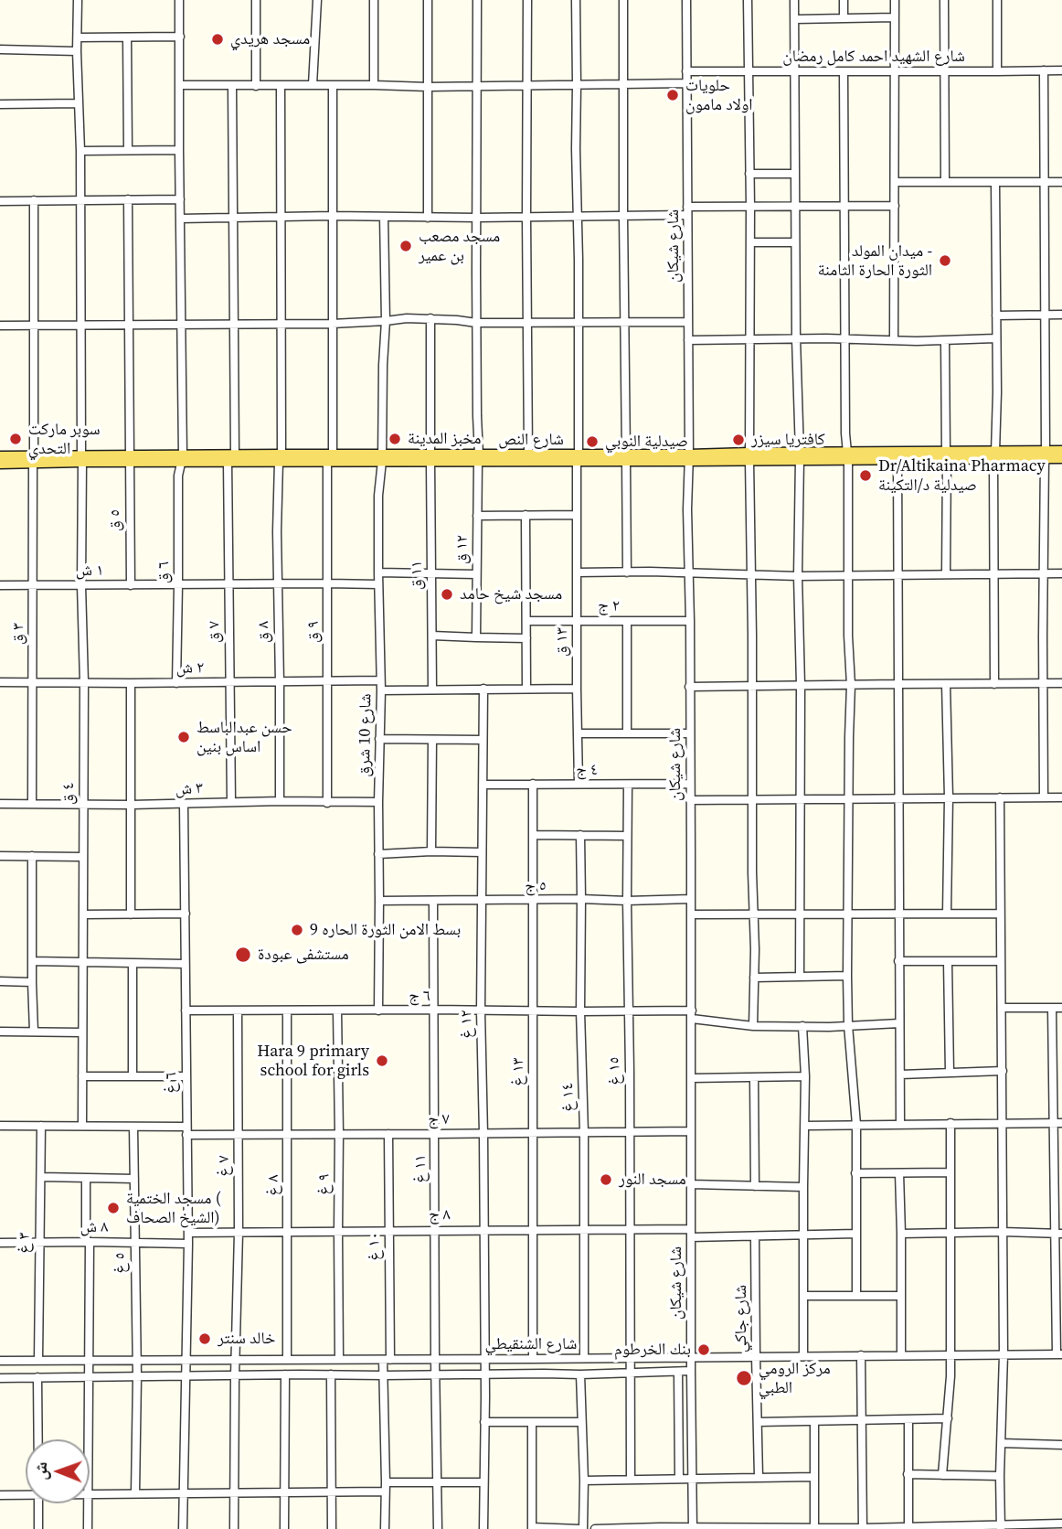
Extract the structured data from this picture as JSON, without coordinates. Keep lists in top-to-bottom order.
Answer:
{
  "streets": {
    "main road": ["شارع النص"],
    "street": [
      "شارع الشهيد احمد كامل رمضان",
      "شارع شيكان",
      "٥ ق",
      "١٢ ق",
      "١ ش",
      "٦ ق",
      "١١ ق",
      "٢ ج",
      "٧ ق",
      "٨ ق",
      "٩ ق",
      "٣ ق",
      "١٣ ق",
      "٢ ش",
      "شارع 10 شرق",
      "٤ ج",
      "٣ ش",
      "٤ ق",
      "٥ ج",
      "٦ ج",
      "١٢ غ",
      "١٥ غ",
      "١٣ غ",
      "٦ غ",
      "١٤ غ",
      "٧ ج",
      "٧ غ",
      "١١ غ",
      "٩ غ",
      "٨ غ",
      "٨ ج",
      "٨ ش",
      "٣ غ",
      "١٠ غ",
      "٥ غ",
      "شارع جاكي",
      "شارع الشنقيطي"
    ]
  },
  "crossings": [
    ["شارع الشهيد احمد كامل رمضان", "شارع شيكان"],
    ["شارع شيكان", "شارع النص"],
    ["شارع شيكان", "٢ ج"],
    ["شارع شيكان", "٤ ج"],
    ["شارع شيكان", "٥ ج"],
    ["شارع شيكان", "٦ ج"],
    ["شارع شيكان", "٧ ج"],
    ["شارع شيكان", "٨ ج"],
    ["شارع شيكان", "شارع الشنقيطي"],
    ["شارع النص", "٥ ق"],
    ["شارع النص", "١٢ ق"],
    ["شارع النص", "٦ ق"],
    ["شارع النص", "١١ ق"],
    ["شارع النص", "٧ ق"],
    ["شارع النص", "٨ ق"],
    ["شارع النص", "٩ ق"],
    ["شارع النص", "٣ ق"],
    ["شارع النص", "١٣ ق"],
    ["شارع النص", "شارع 10 شرق"],
    ["شارع النص", "٤ ق"],
    ["٥ ق", "١ ش"],
    ["١ ش", "٦ ق"],
    ["١ ش", "٧ ق"],
    ["١ ش", "٨ ق"],
    ["١ ش", "٩ ق"],
    ["١ ش", "٣ ق"],
    ["١ ش", "شارع 10 شرق"],
    ["١ ش", "٤ ق"],
    ["٦ ق", "٢ ش"],
    ["٢ ج", "١٣ ق"],
    ["٧ ق", "٢ ش"],
    ["٧ ق", "٣ ش"],
    ["٨ ق", "٢ ش"],
    ["٨ ق", "٣ ش"],
    ["٩ ق", "٢ ش"],
    ["٩ ق", "٣ ش"],
    ["٣ ق", "٢ ش"],
    ["٣ ق", "٣ ش"],
    ["١٣ ق", "٤ ج"],
    ["٢ ش", "شارع 10 شرق"],
    ["٢ ش", "٤ ق"],
    ["شارع 10 شرق", "٣ ش"],
    ["شارع 10 شرق", "٥ ج"],
    ["شارع 10 شرق", "٦ ج"],
    ["٤ ج", "١٢ غ"],
    ["٤ ج", "١٥ غ"],
    ["٤ ج", "١٣ غ"],
    ["٣ ش", "٤ ق"],
    ["٣ ش", "٦ غ"],
    ["٤ ق", "٧ ج"],
    ["٥ ج", "١٢ غ"],
    ["٥ ج", "١٥ غ"],
    ["٥ ج", "١٣ غ"],
    ["٥ ج", "١٤ غ"],
    ["٥ ج", "١١ غ"],
    ["٦ ج", "١٢ غ"],
    ["٦ ج", "١٥ غ"],
    ["٦ ج", "١٣ غ"],
    ["٦ ج", "٦ غ"],
    ["٦ ج", "١٤ غ"],
    ["٦ ج", "٧ غ"],
    ["٦ ج", "١١ غ"],
    ["٦ ج", "٩ غ"],
    ["٦ ج", "٨ غ"],
    ["١٢ غ", "٧ ج"],
    ["١٢ غ", "٨ ج"],
    ["١٢ غ", "شارع الشنقيطي"],
    ["١٥ غ", "٧ ج"],
    ["١٥ غ", "٨ ج"],
    ["١٥ غ", "شارع الشنقيطي"],
    ["١٣ غ", "٧ ج"],
    ["١٣ غ", "٨ ج"],
    ["١٣ غ", "شارع الشنقيطي"],
    ["٦ غ", "٧ ج"],
    ["٦ غ", "٨ ج"],
    ["٦ غ", "٨ ش"],
    ["٦ غ", "شارع الشنقيطي"],
    ["١٤ غ", "٧ ج"],
    ["١٤ غ", "٨ ج"],
    ["١٤ غ", "شارع الشنقيطي"],
    ["٧ ج", "٧ غ"],
    ["٧ ج", "١١ غ"],
    ["٧ ج", "٩ غ"],
    ["٧ ج", "٨ غ"],
    ["٧ ج", "٣ غ"],
    ["٧ ج", "١٠ غ"],
    ["٧ ج", "٥ غ"],
    ["٧ غ", "٨ ج"],
    ["٧ غ", "شارع الشنقيطي"],
    ["١١ غ", "٨ ج"],
    ["١١ غ", "شارع الشنقيطي"],
    ["٩ غ", "٨ ج"],
    ["٩ غ", "شارع الشنقيطي"],
    ["٨ غ", "٨ ج"],
    ["٨ غ", "شارع الشنقيطي"],
    ["٨ ج", "١٠ غ"],
    ["٨ ج", "شارع جاكي"],
    ["٨ ش", "٣ غ"],
    ["٨ ش", "٥ غ"],
    ["٣ غ", "شارع الشنقيطي"],
    ["١٠ غ", "شارع الشنقيطي"],
    ["٥ غ", "شارع الشنقيطي"],
    ["شارع جاكي", "شارع الشنقيطي"]
  ],
  "places": [
    "مسجد هريدي",
    "حلويات اولاد مامون",
    "مسجد مصعب بن عمير",
    "ميدان المولد - الثورة الحارة الثامنة",
    "سوبر ماركت التحدي",
    "مخبز المدينة",
    "كافتريا سيزر",
    "صيدلية النوبي",
    "Dr/Altikaina Pharmacy صيدلية د/التكينة",
    "مسجد شيخ حامد",
    "حسن عبدالباسط اساس بنين",
    "بسط الامن الثورة الحاره 9",
    "مستشفى عبودة",
    "Hara 9 primary school for girls",
    "مسجد النور",
    "مسجد الختمية ( الشيخ الصحاف)",
    "خالد سنتر",
    "بنك الخرطوم",
    "مركز الرومي الطبي"
  ],
  "north": "left"
}
